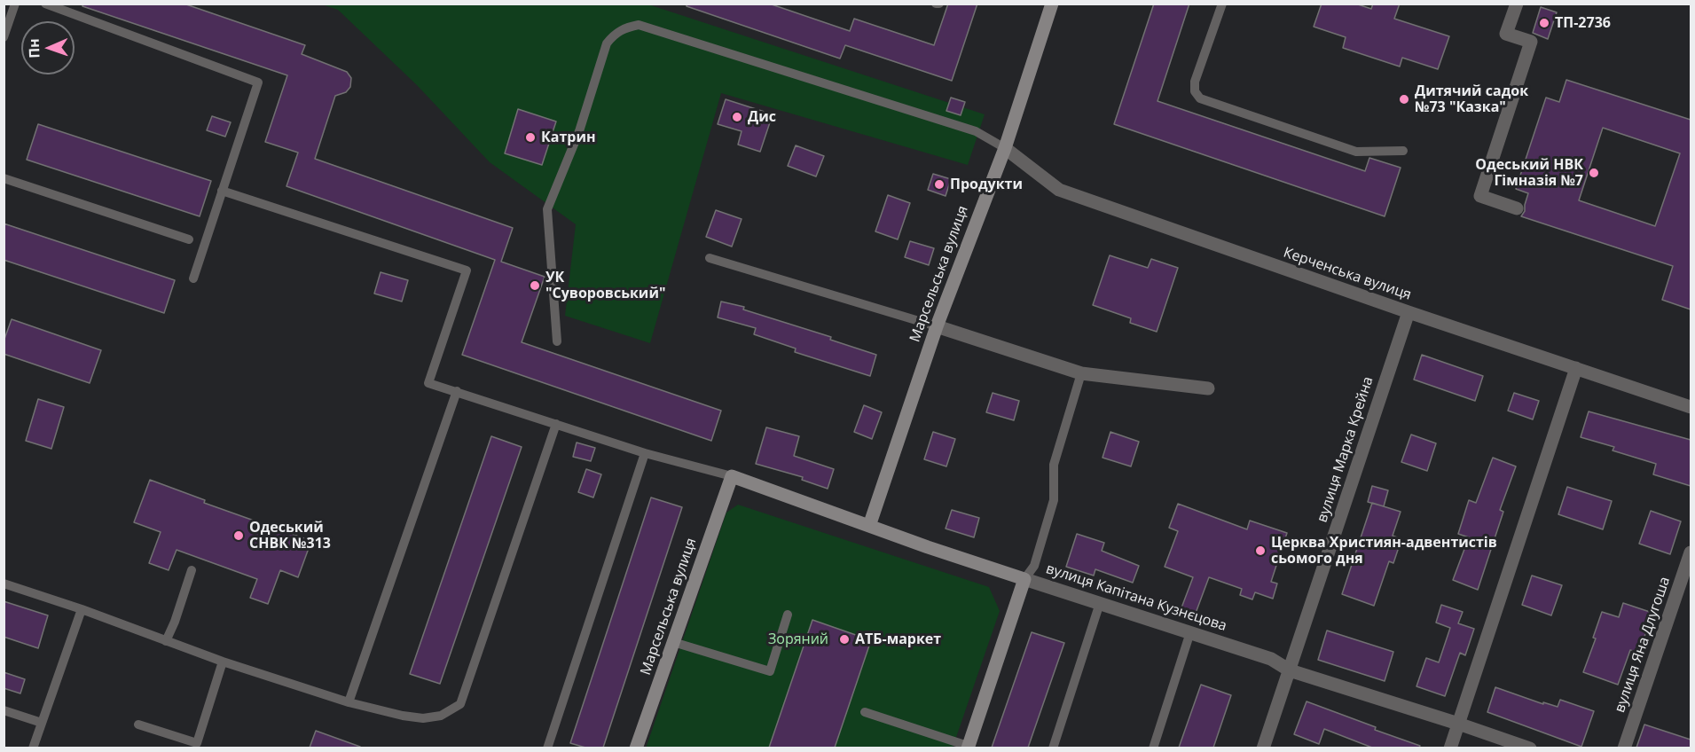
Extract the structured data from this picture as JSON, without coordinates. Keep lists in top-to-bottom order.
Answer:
{
  "streets": {
    "street": [
      "Марсельська вулиця",
      "Керченська вулиця",
      "вулиця Марка Крейна",
      "вулиця Капітана Кузнєцова",
      "вулиця Яна Длугоша"
    ]
  },
  "crossings": [
    ["Марсельська вулиця", "Керченська вулиця"],
    ["Марсельська вулиця", "вулиця Капітана Кузнєцова"],
    ["Керченська вулиця", "вулиця Марка Крейна"],
    ["вулиця Марка Крейна", "вулиця Капітана Кузнєцова"]
  ],
  "parks": ["Зоряний"],
  "places": [
    "ТП-2736",
    "Дитячий садок №73 \"Казка\"",
    "Дис",
    "Катрин",
    "Одеський НВК Гімназія №7",
    "Продукти",
    "УК \"Суворовський\"",
    "Одеський СНВК №313",
    "Церква Християн-адвентистів сьомого дня",
    "АТБ-маркет"
  ],
  "north": "left"
}
